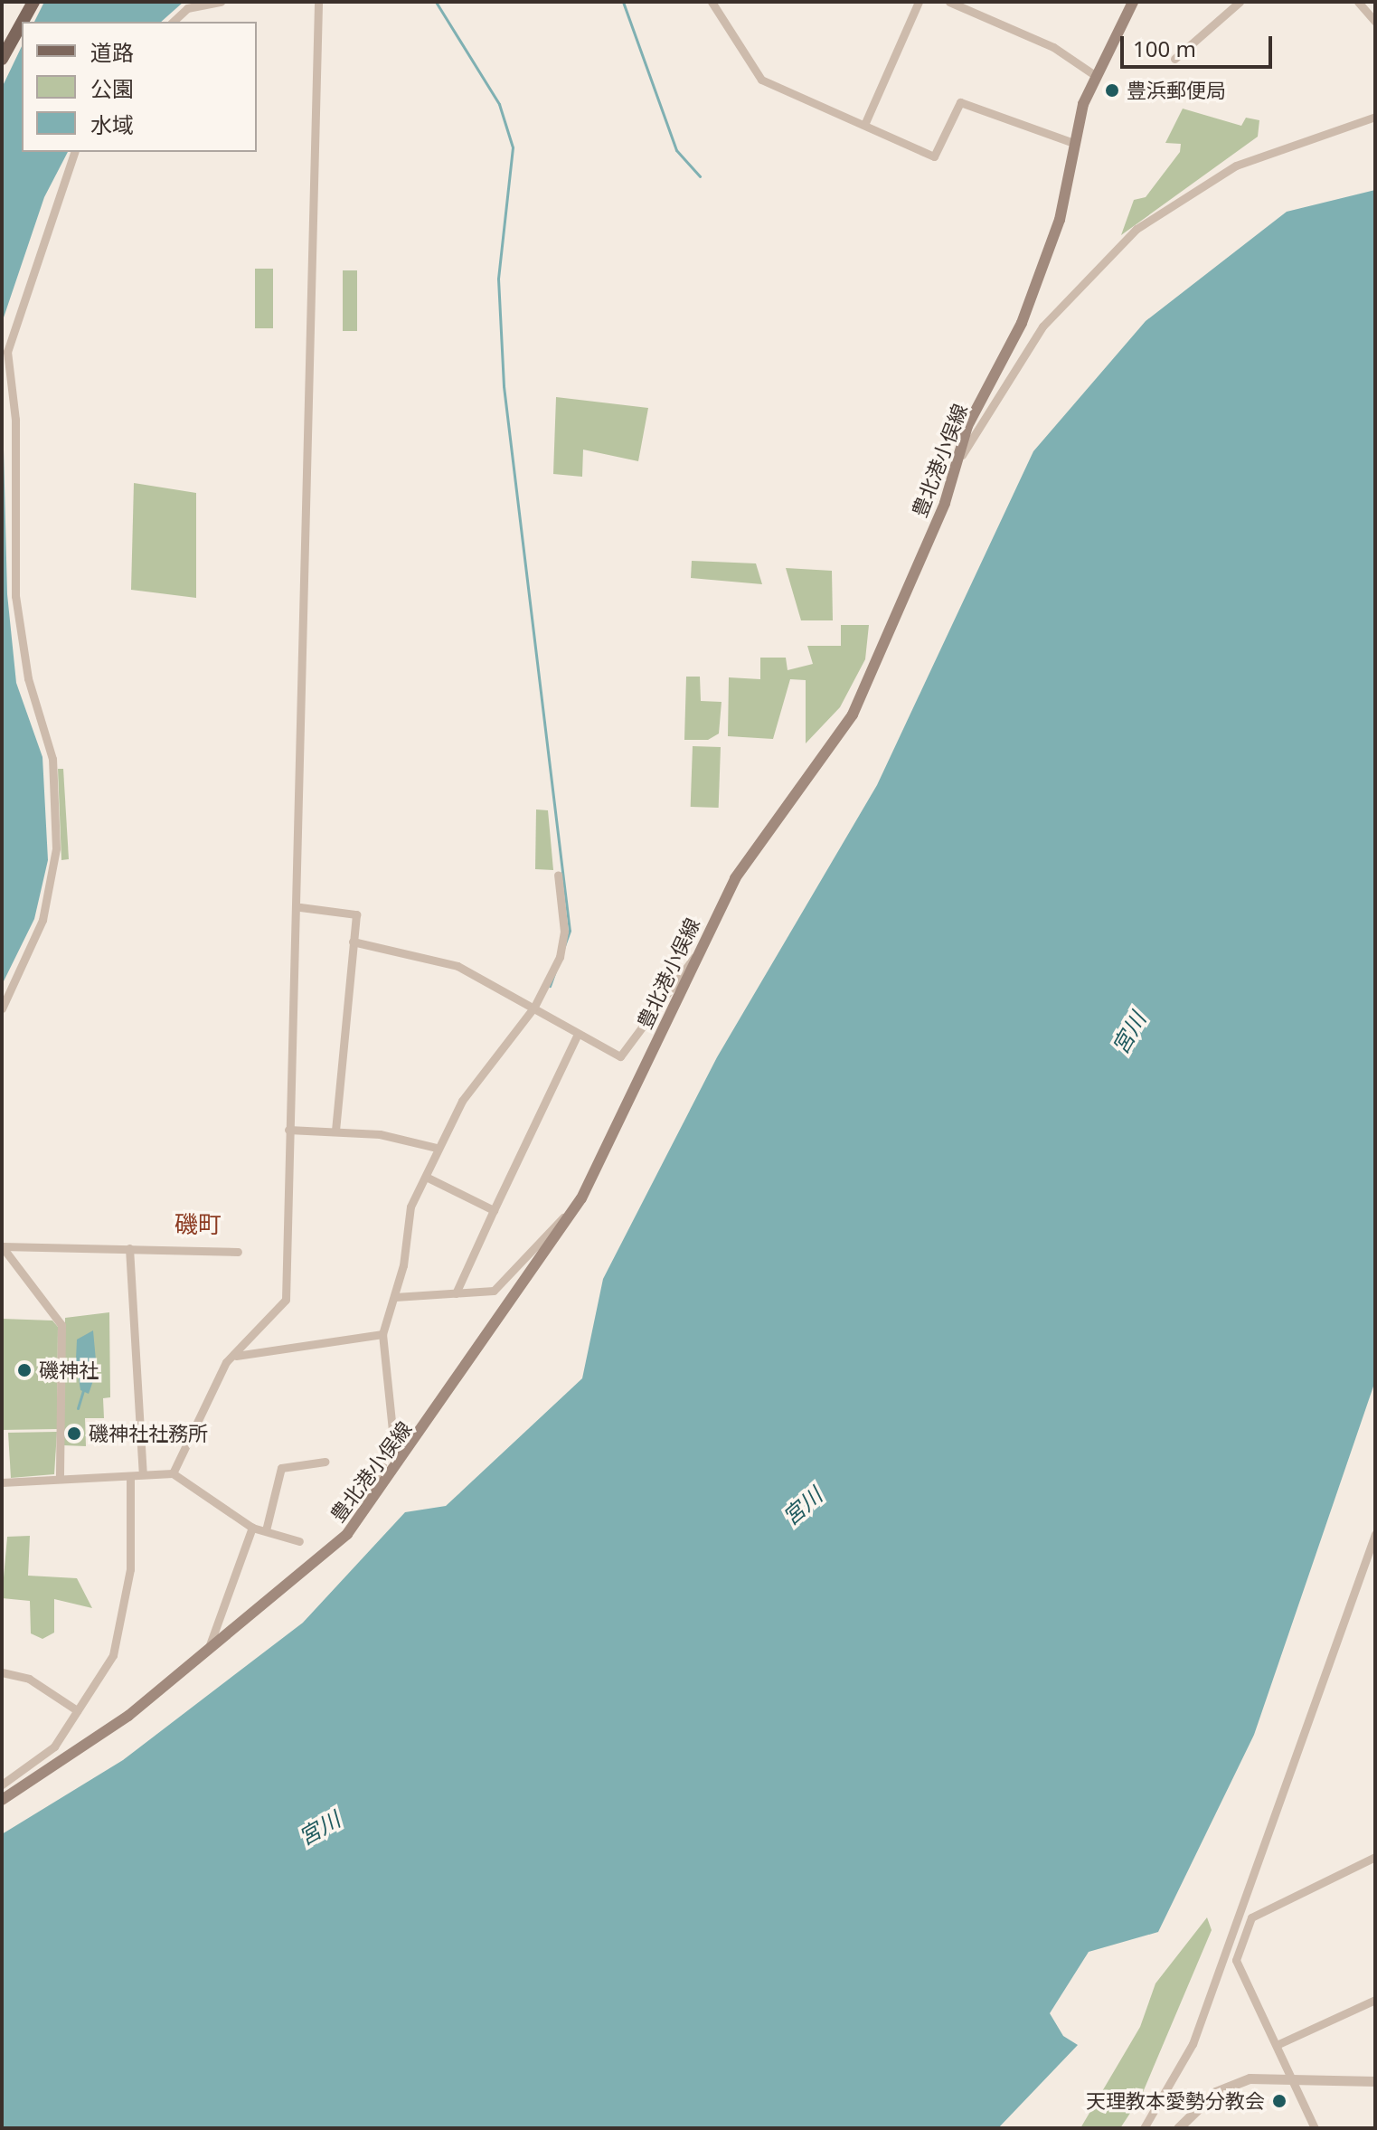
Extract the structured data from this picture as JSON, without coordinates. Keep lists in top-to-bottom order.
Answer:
{
  "streets": {
    "main road": ["豊北港小俣線"]
  },
  "districts": ["磯町"],
  "water": ["宮川"],
  "places": [
    "豊浜郵便局",
    "磯神社",
    "磯神社社務所",
    "天理教本愛勢分教会"
  ],
  "legend": ["道路", "公園", "水域"],
  "scale_bar": "100 m"
}
